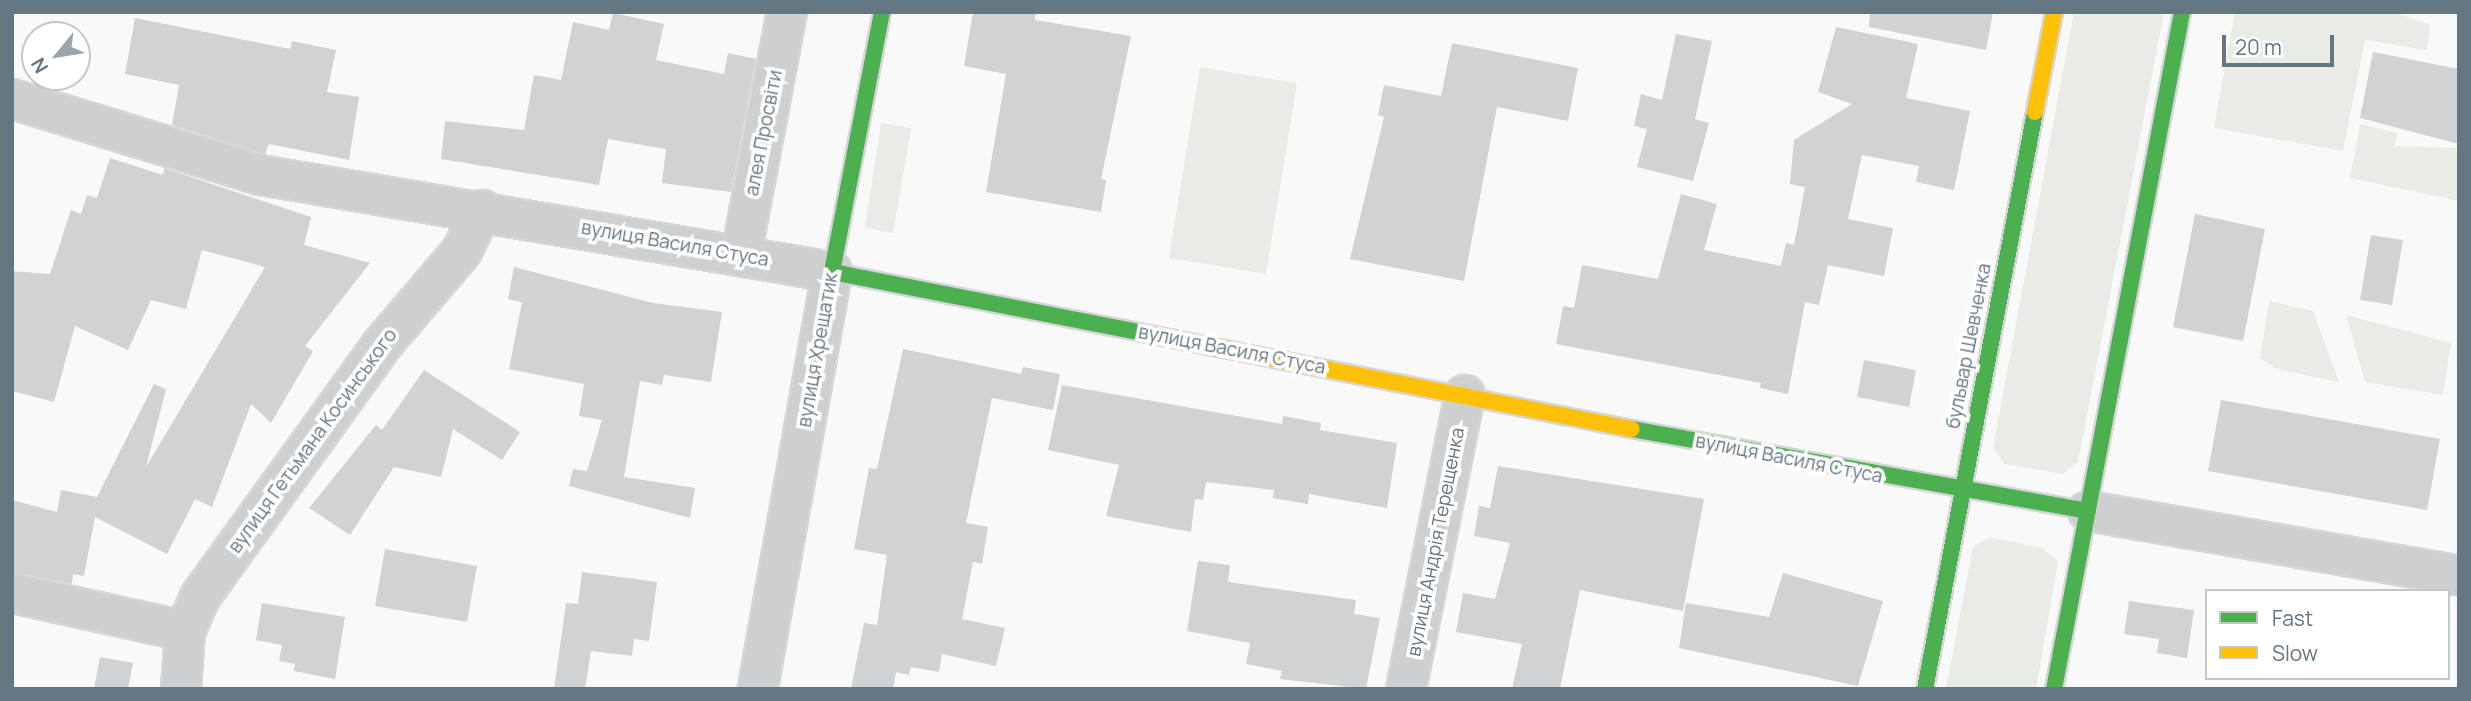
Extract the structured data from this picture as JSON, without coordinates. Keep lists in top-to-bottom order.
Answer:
{
  "streets": {
    "street": [
      "алея Просвіти",
      "вулиця Василя Стуса",
      "бульвар Шевченка",
      "вулиця Хрещатик",
      "вулиця Гетьмана Косинського",
      "вулиця Андрія Терещенка"
    ]
  },
  "crossings": [
    ["алея Просвіти", "вулиця Василя Стуса"],
    ["вулиця Василя Стуса", "бульвар Шевченка"],
    ["вулиця Василя Стуса", "вулиця Хрещатик"],
    ["вулиця Василя Стуса", "вулиця Гетьмана Косинського"],
    ["вулиця Василя Стуса", "вулиця Андрія Терещенка"]
  ],
  "legend": ["Fast", "Slow"],
  "scale_bar": "20 m",
  "north": "bottom left"
}
